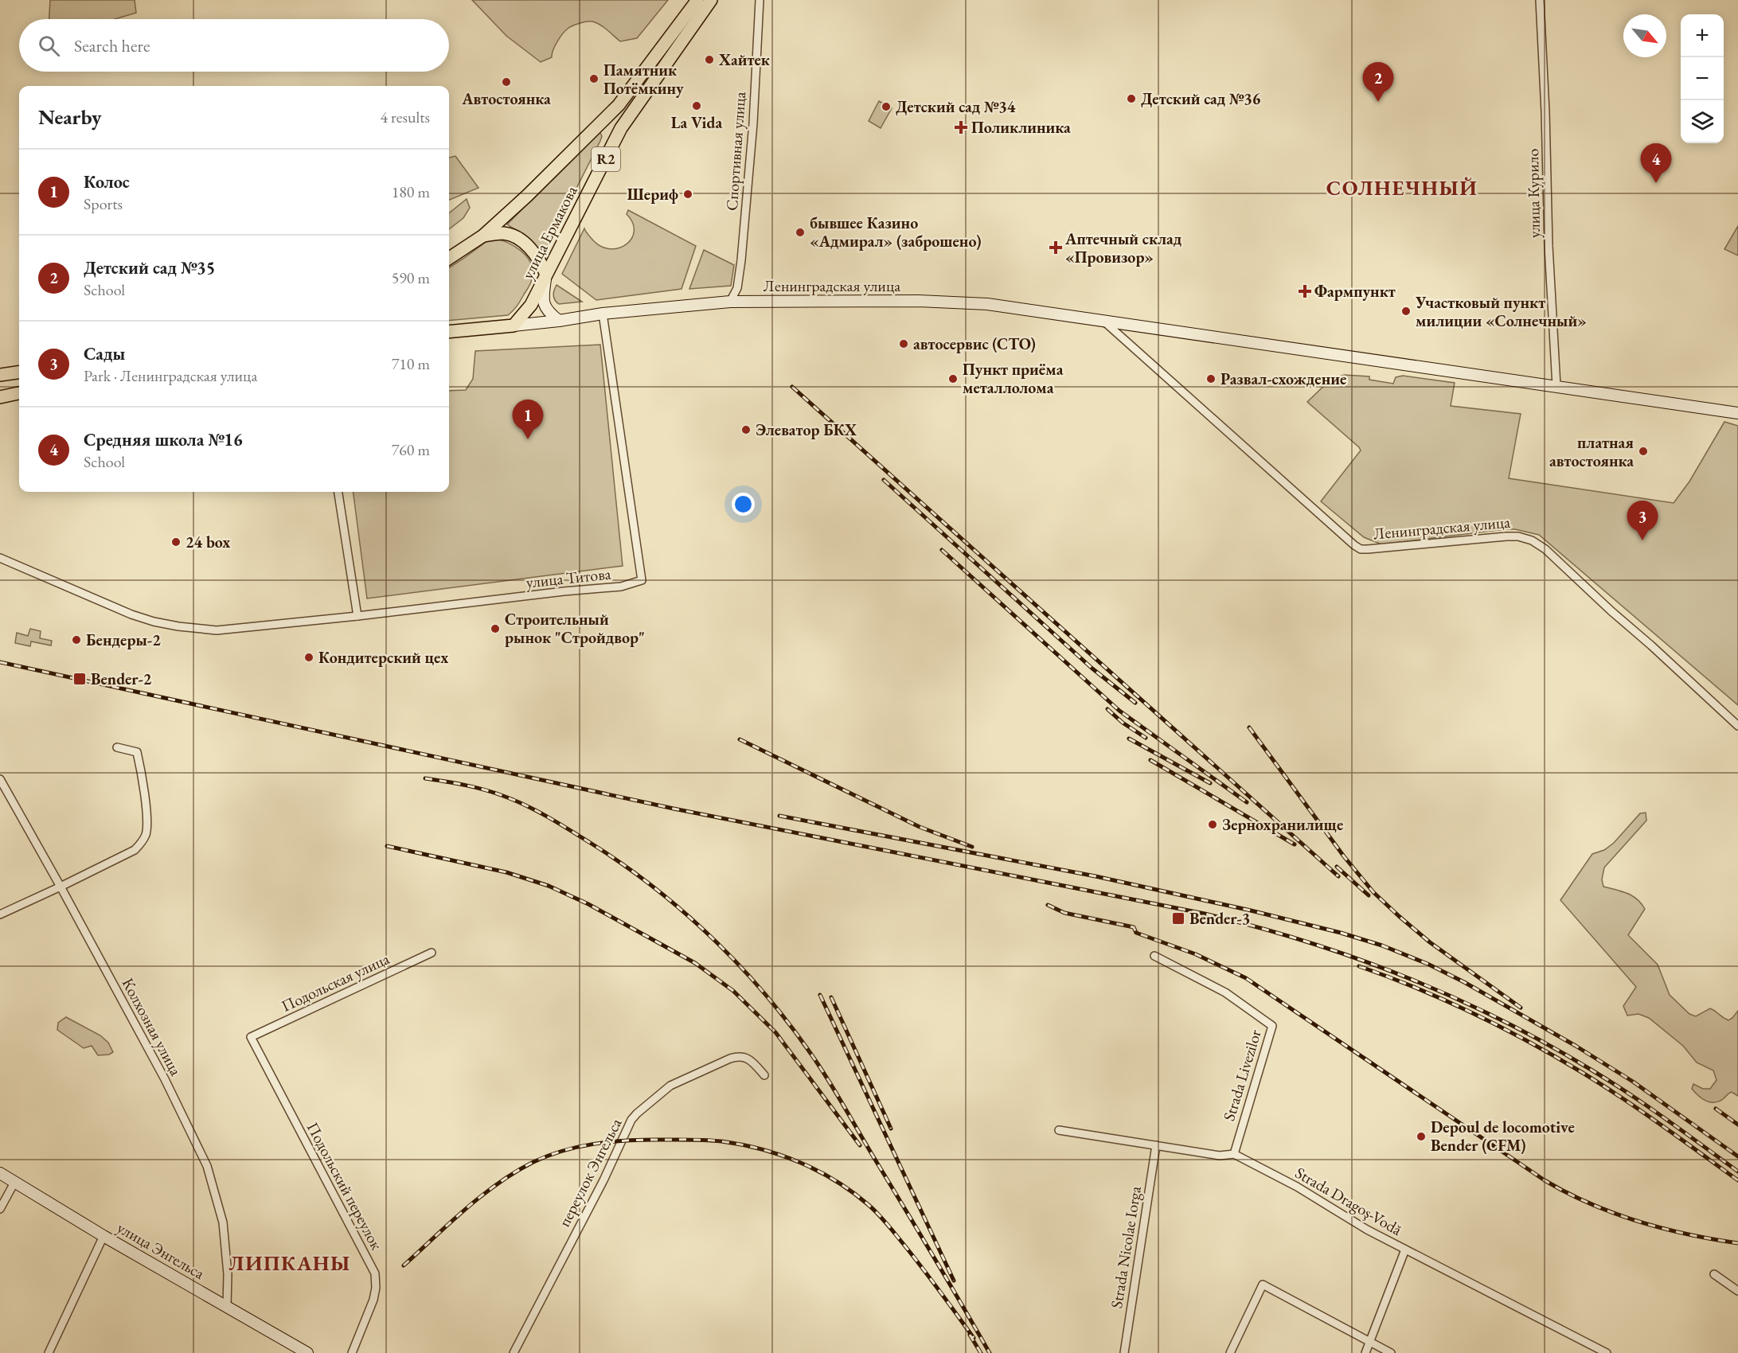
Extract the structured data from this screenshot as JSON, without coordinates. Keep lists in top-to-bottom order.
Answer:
{
  "streets": {
    "main road": ["R2", "улица Ермакова"],
    "street": [
      "Спортивная улица",
      "улица Курило",
      "Ленинградская улица",
      "улица Титова",
      "Подольская улица",
      "Колхозная улица",
      "Strada Livezilor",
      "переулок Энгельса",
      "Подольский переулок",
      "Strada Dragoş-Vodă",
      "Strada Nicolae Iorga",
      "улица Энгельса"
    ]
  },
  "crossings": [
    ["Спортивная улица", "Ленинградская улица"],
    ["улица Курило", "Ленинградская улица"],
    ["улица Ермакова", "Ленинградская улица"],
    ["Ленинградская улица", "улица Титова"],
    ["Подольская улица", "Подольский переулок"],
    ["Колхозная улица", "улица Энгельса"],
    ["Strada Livezilor", "Strada Dragoş-Vodă"],
    ["Strada Dragoş-Vodă", "Strada Nicolae Iorga"]
  ],
  "districts": ["СОЛНЕЧНЫЙ", "ЛИПКАНЫ"],
  "places": {
    "other": [
      "Хайтек",
      "Памятник Потёмкину",
      "Автостоянка",
      "Детский сад №36",
      "La Vida",
      "Детский сад №34",
      "Шериф",
      "бывшее Казино «Адмирал» (заброшено)",
      "Участковый пункт милиции «Солнечный»",
      "автосервис (СТО)",
      "Пункт приёма металлолома",
      "Развал-схождение",
      "Элеватор БКХ",
      "платная автостоянка",
      "24 box",
      "Строительный рынок \"Стройдвор\"",
      "Бендеры-2",
      "Кондитерский цех",
      "Зернохранилище",
      "Depoul de locomotive Bender (CFM)"
    ],
    "health": ["Поликлиника", "Аптечный склад «Провизор»", "Фармпункт"],
    "transit": ["Bender-2", "Bender-3"]
  },
  "north": "bottom right",
  "page": {
    "map_buttons": ["+", "−"],
    "search": "Search here",
    "pins": [
      "2",
      "4",
      "1",
      "3"
    ],
    "heading": ["Nearby", "4 results"],
    "list": [
      {
        "mark": "1",
        "name": "Колос",
        "note": "Sports",
        "value": "180 m"
      },
      {
        "mark": "2",
        "name": "Детский сад №35",
        "note": "School",
        "value": "590 m"
      },
      {
        "mark": "3",
        "name": "Сады",
        "note": "Park · Ленинградская улица",
        "value": "710 m"
      },
      {
        "mark": "4",
        "name": "Средняя школа №16",
        "note": "School",
        "value": "760 m"
      }
    ]
  }
}
